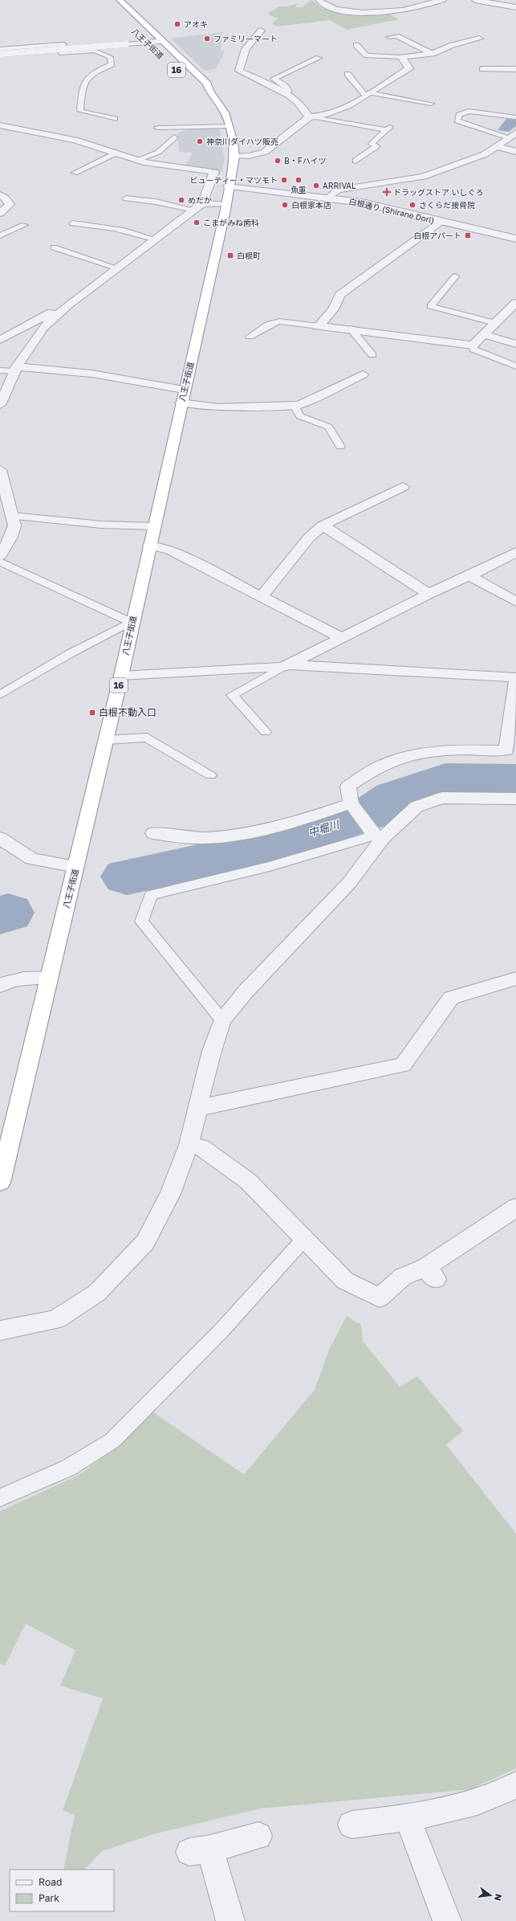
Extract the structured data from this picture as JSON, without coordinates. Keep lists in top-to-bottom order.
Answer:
{
  "streets": {
    "highway": ["八王子街道", "16"],
    "street": ["白根通り (Shirane Dori)"]
  },
  "crossings": [
    ["八王子街道", "白根通り (Shirane Dori)"]
  ],
  "water": ["中堀川"],
  "places": {
    "other": [
      "アオキ",
      "ファミリーマート",
      "神奈川ダイハツ販売",
      "B・Fハイツ",
      "ビューティー・マツモト",
      "魚重",
      "ARRIVAL",
      "めだか",
      "白根家本店",
      "さくらだ接骨院",
      "こまがみね歯科"
    ],
    "health": ["ドラッグストア いしぐろ"],
    "transit": ["白根アパート", "白根町", "白根不動入口"]
  },
  "legend": ["Road", "Park"],
  "north": "right"
}
